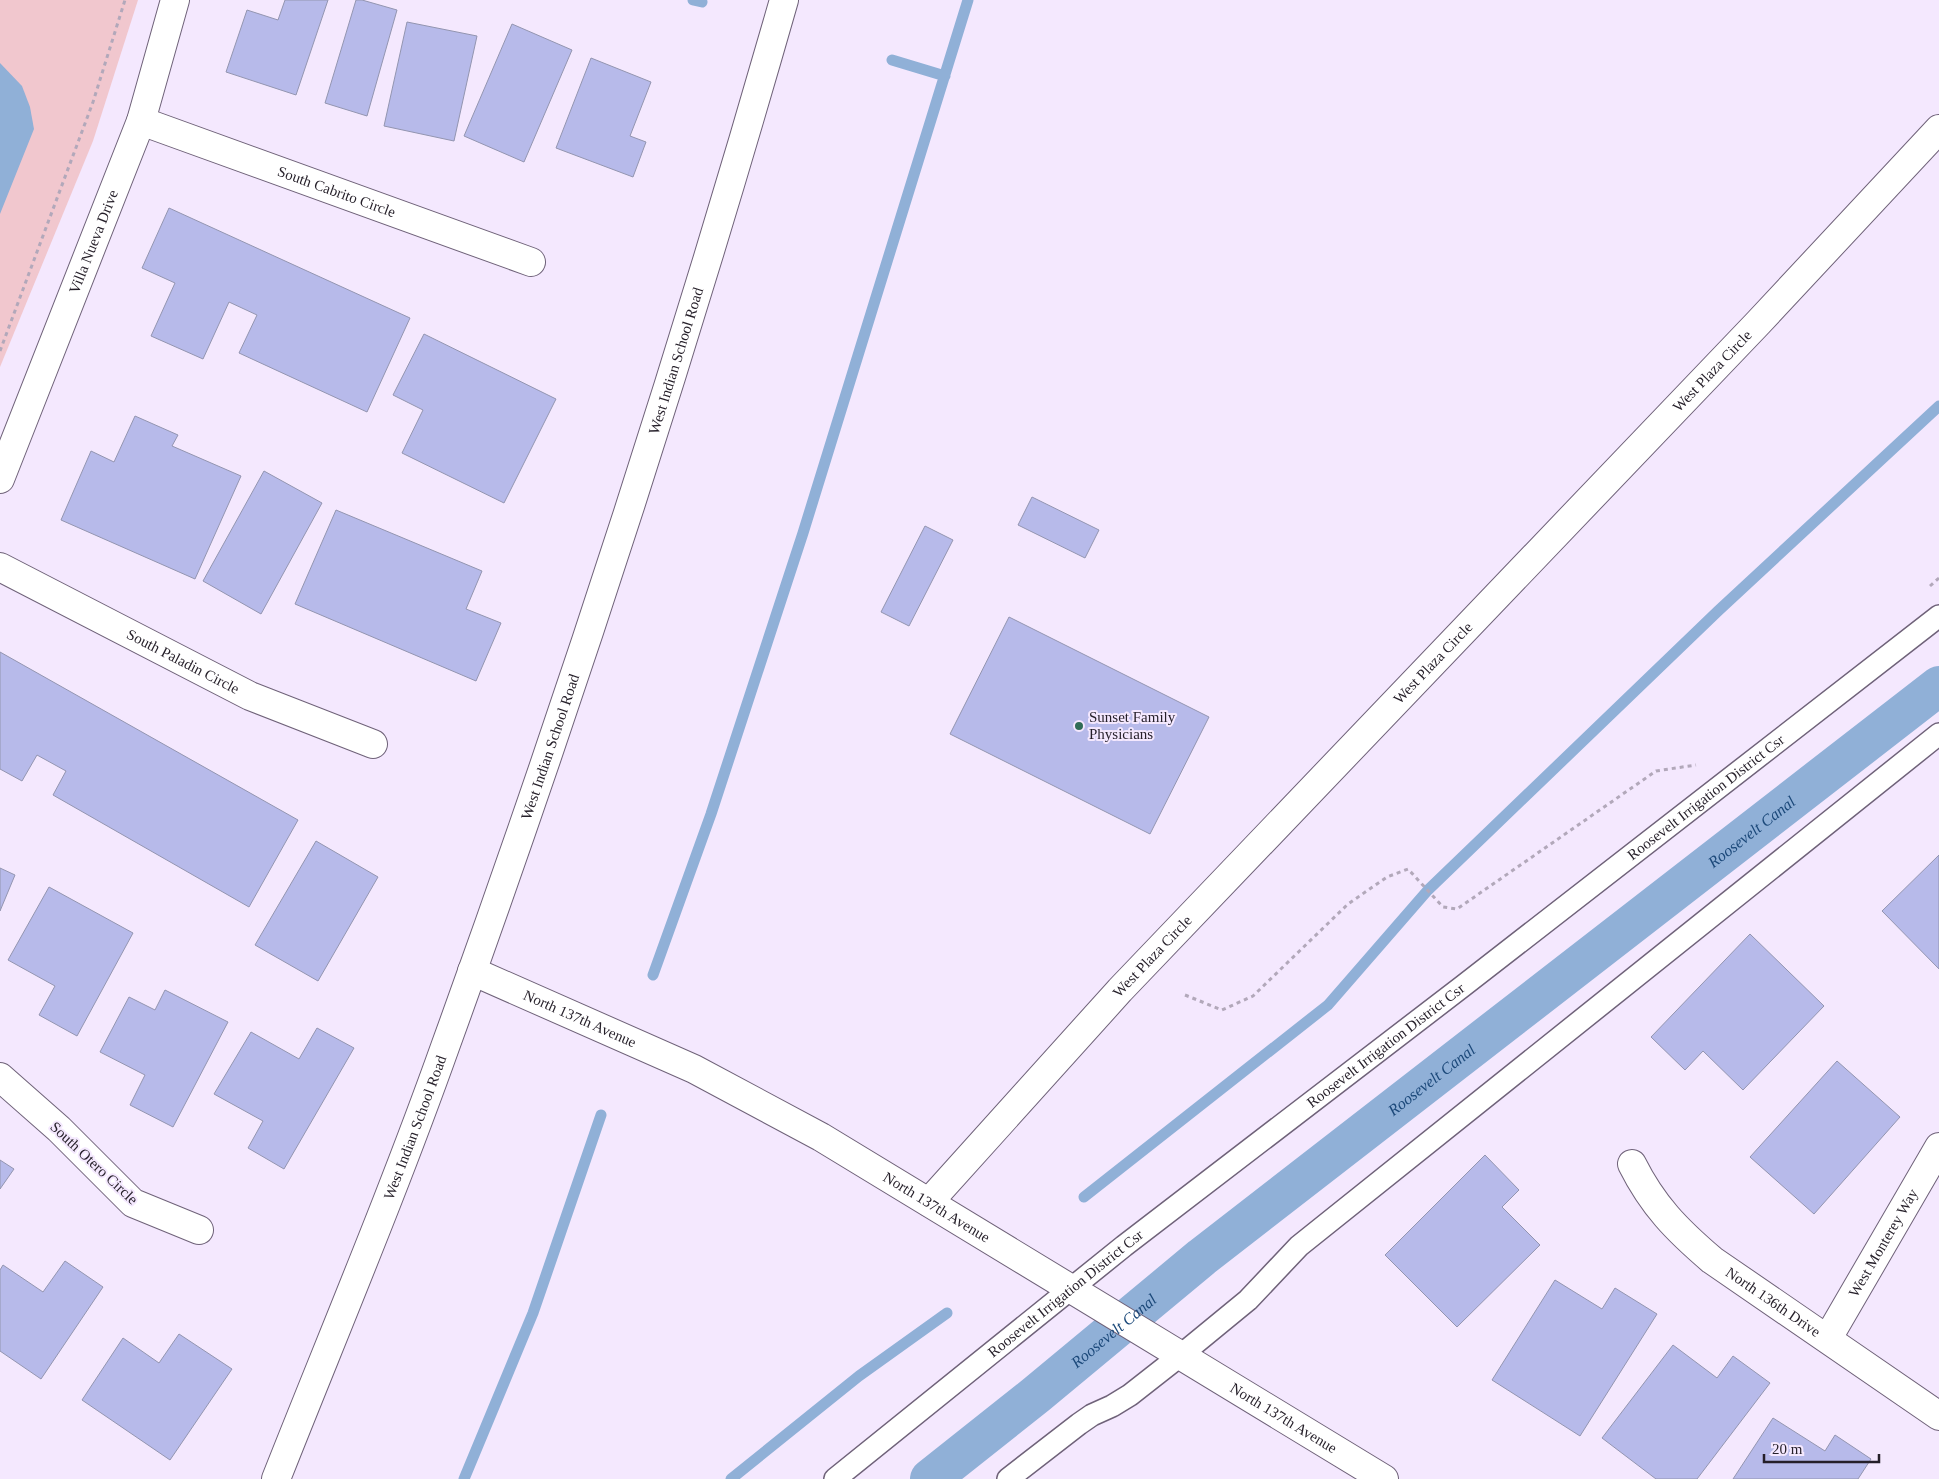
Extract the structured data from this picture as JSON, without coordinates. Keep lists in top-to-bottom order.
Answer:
{
  "streets": {
    "street": [
      "South Cabrito Circle",
      "Villa Nueva Drive",
      "West Indian School Road",
      "West Plaza Circle",
      "South Paladin Circle",
      "North 137th Avenue",
      "South Otero Circle",
      "West Monterey Way",
      "North 136th Drive"
    ],
    "lane": ["Roosevelt Irrigation District Csr"]
  },
  "crossings": [
    ["South Cabrito Circle", "Villa Nueva Drive"],
    ["West Indian School Road", "North 137th Avenue"],
    ["West Plaza Circle", "North 137th Avenue"],
    ["Roosevelt Irrigation District Csr", "North 137th Avenue"],
    ["West Monterey Way", "North 136th Drive"]
  ],
  "water": ["Roosevelt Canal"],
  "places": ["Sunset Family Physicians"],
  "scale_bar": "20 m"
}
